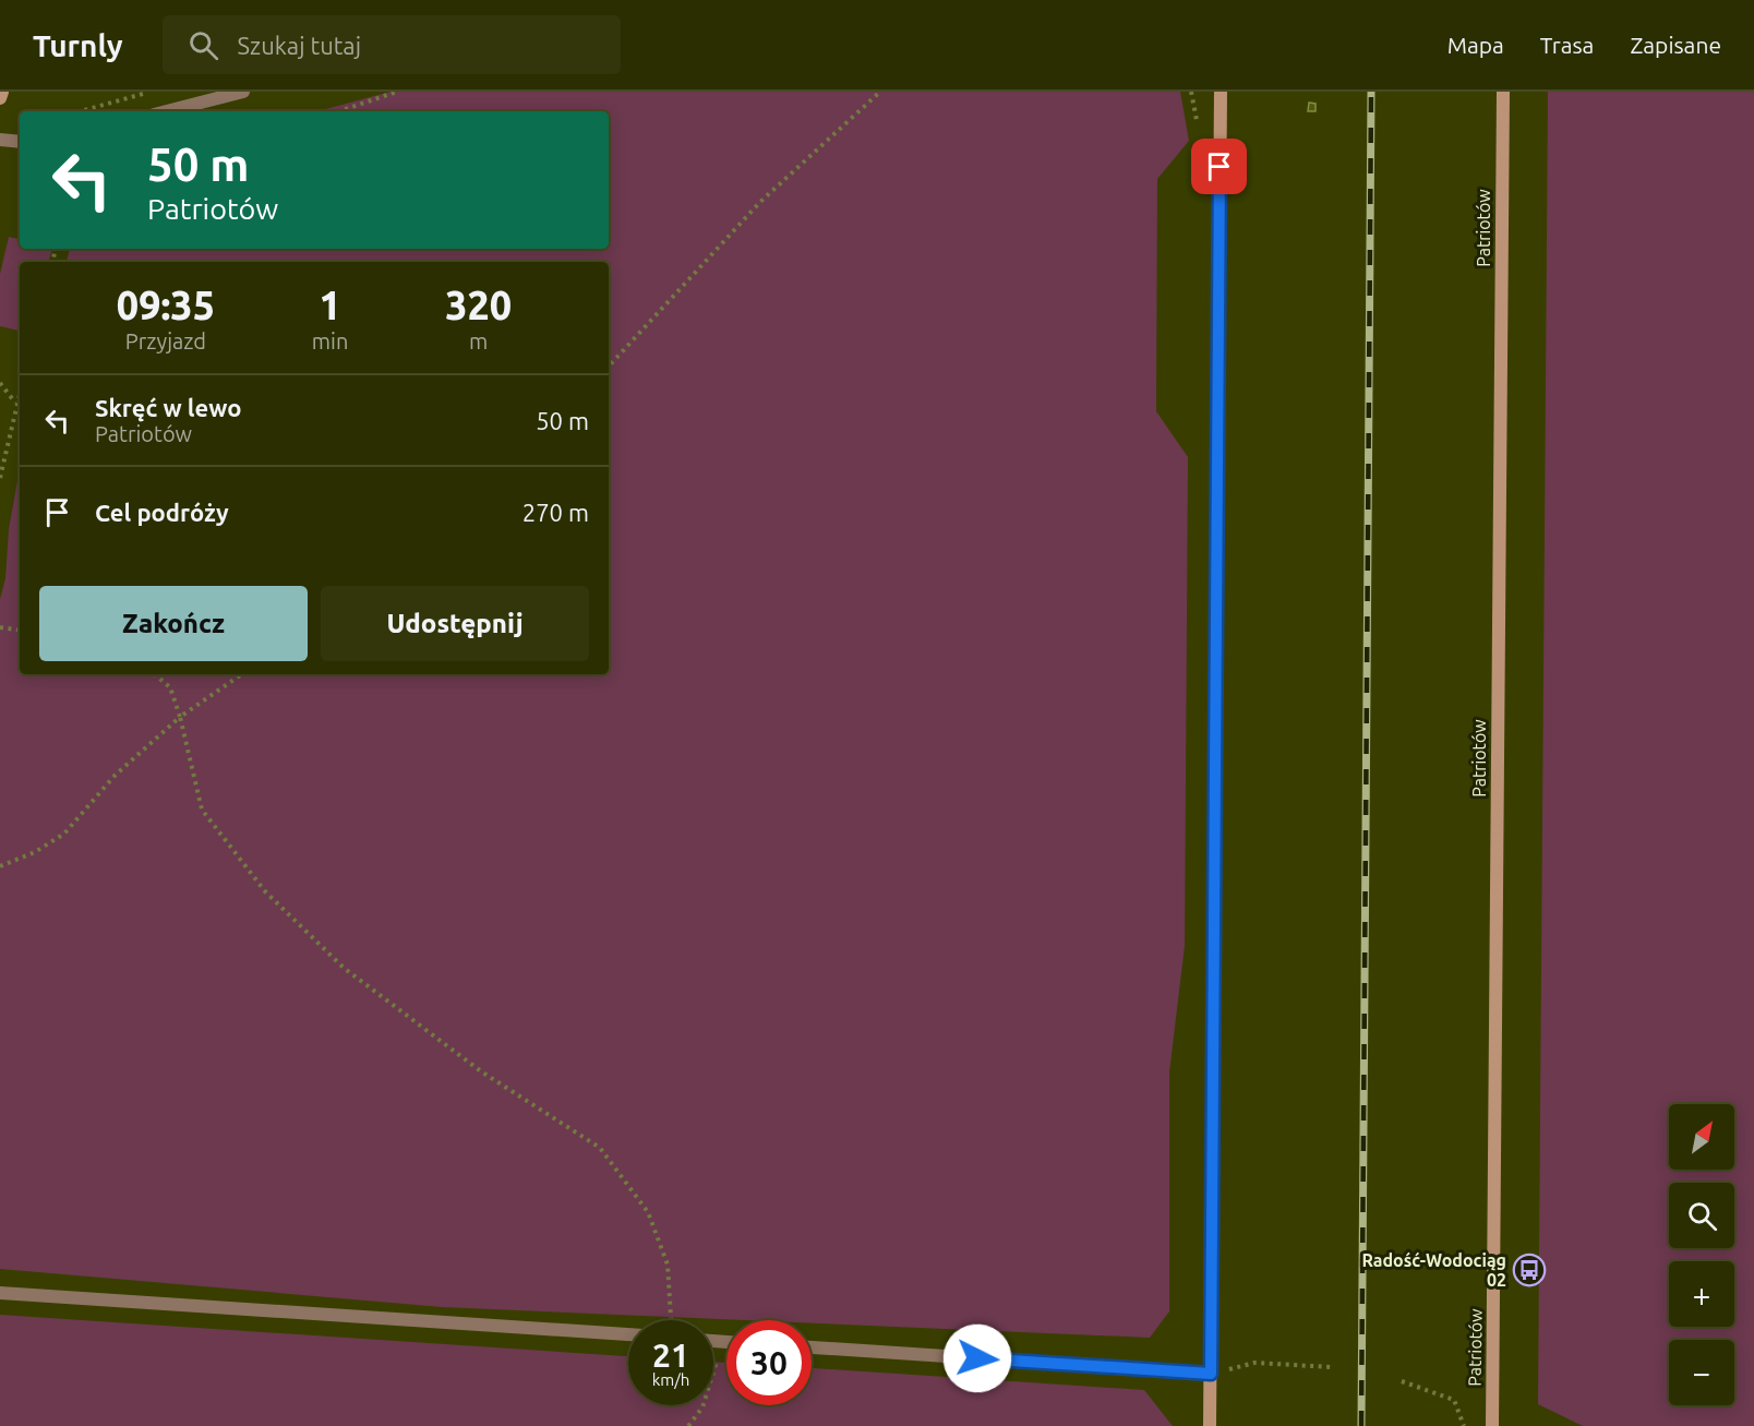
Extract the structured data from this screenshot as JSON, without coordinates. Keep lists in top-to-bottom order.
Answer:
{
  "streets": {
    "main road": ["Patriotów"]
  },
  "places": {
    "bus stop": ["Radość-Wodociąg 02"]
  },
  "north": "top right",
  "page": {
    "header": "Turnly",
    "search": "Szukaj tutaj",
    "nav": ["Mapa", "Trasa", "Zapisane"],
    "turn": ["50 m", "Patriotów"],
    "eta": [
      "09:35",
      "Przyjazd",
      "1",
      "min",
      "320",
      "m"
    ],
    "list": [
      {
        "name": "Skręć w lewo",
        "note": "Patriotów",
        "value": "50 m"
      },
      {
        "name": "Cel podróży",
        "value": "270 m"
      }
    ],
    "buttons": ["Zakończ", "Udostępnij"],
    "map_buttons": ["+", "−"],
    "speed": "21 km/h",
    "limit": "30"
  }
}
